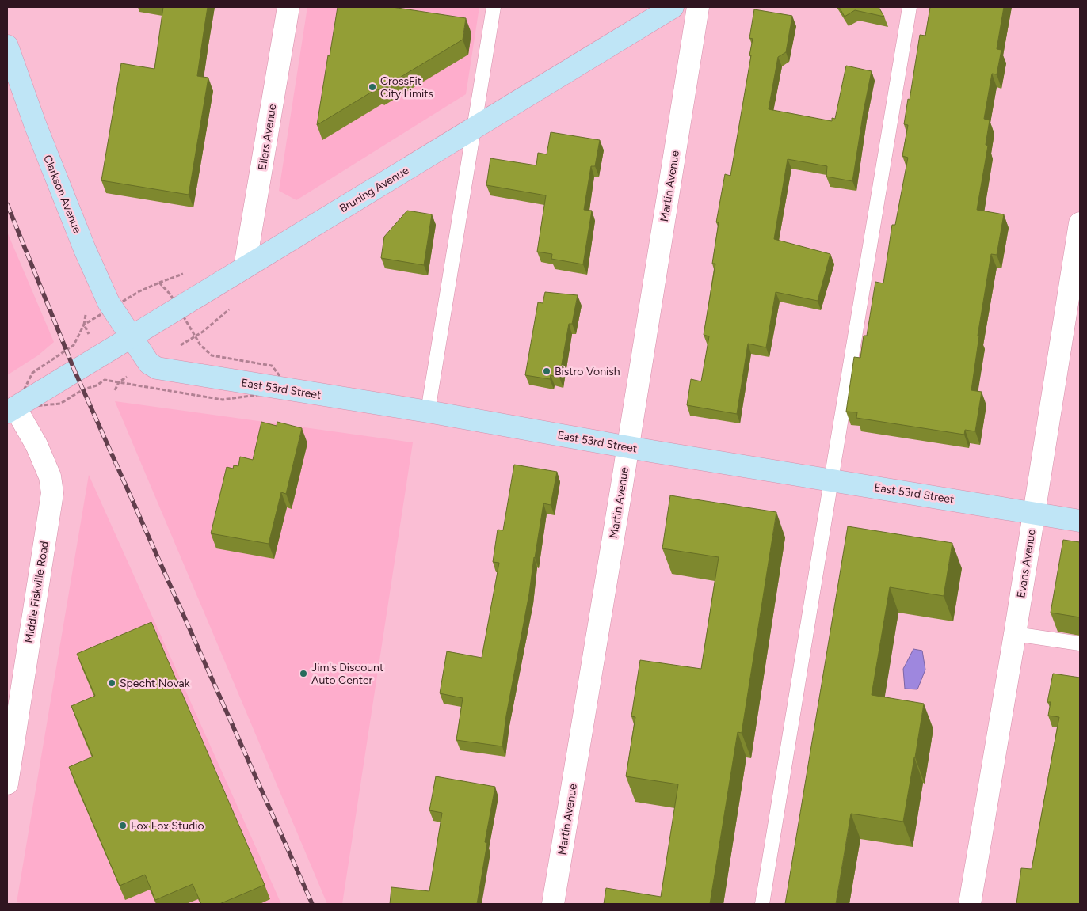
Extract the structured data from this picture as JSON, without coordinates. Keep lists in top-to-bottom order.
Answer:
{
  "streets": {
    "street": [
      "Eilers Avenue",
      "Martin Avenue",
      "Bruning Avenue",
      "Clarkson Avenue",
      "East 53rd Street",
      "Evans Avenue",
      "Middle Fiskville Road"
    ]
  },
  "crossings": [
    ["Eilers Avenue", "Bruning Avenue"],
    ["Martin Avenue", "East 53rd Street"],
    ["Bruning Avenue", "Clarkson Avenue"],
    ["Bruning Avenue", "East 53rd Street"],
    ["Bruning Avenue", "Middle Fiskville Road"],
    ["Clarkson Avenue", "East 53rd Street"],
    ["East 53rd Street", "Evans Avenue"]
  ],
  "places": [
    "CrossFit City Limits",
    "Bistro Vonish",
    "Jim's Discount Auto Center",
    "Specht Novak",
    "Fox Fox Studio"
  ]
}
